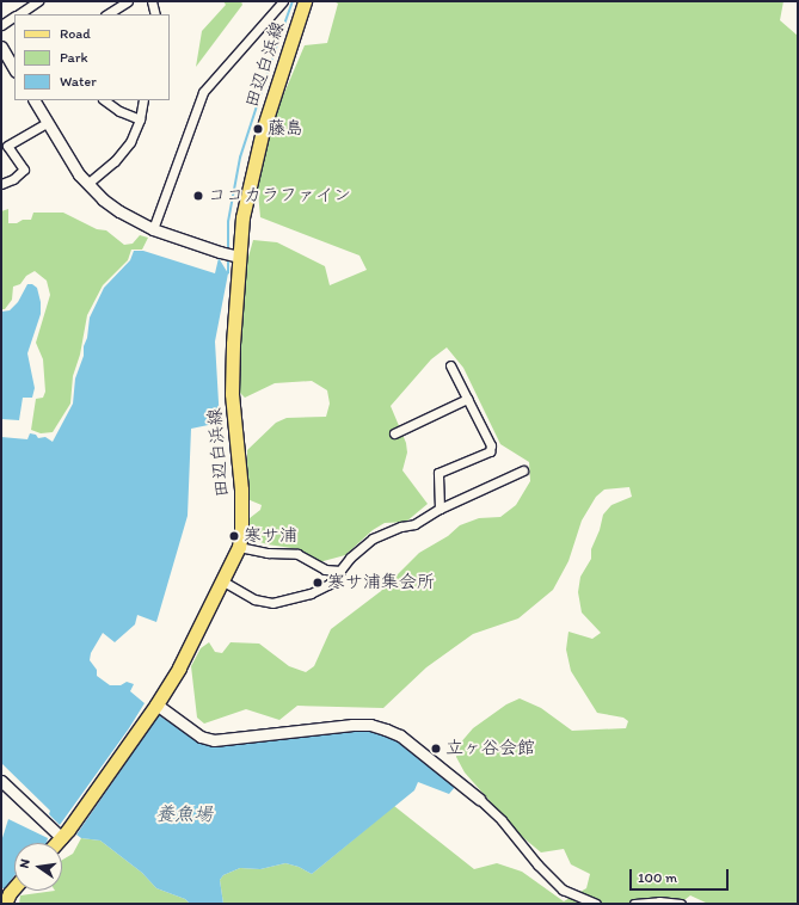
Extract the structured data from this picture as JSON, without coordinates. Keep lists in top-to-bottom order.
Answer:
{
  "streets": {
    "main road": ["田辺白浜線"]
  },
  "water": ["養魚場"],
  "places": [
    "藤島",
    "ココカラファイン",
    "寒サ浦",
    "寒サ浦集会所",
    "立ヶ谷会館"
  ],
  "legend": ["Road", "Park", "Water"],
  "scale_bar": "100 m",
  "north": "left"
}
